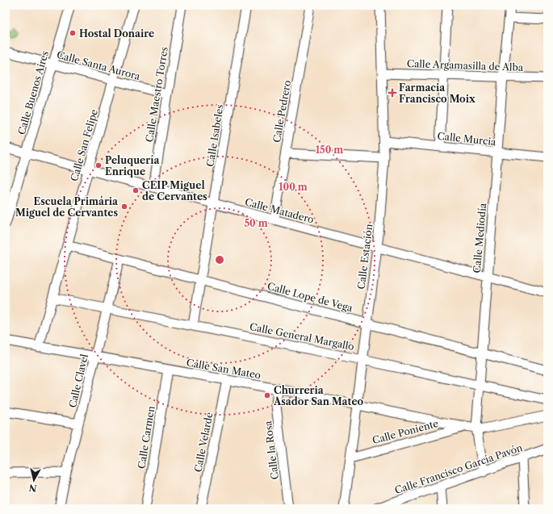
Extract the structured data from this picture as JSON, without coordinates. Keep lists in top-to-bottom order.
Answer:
{
  "streets": {
    "street": [
      "Calle Santa Aurora",
      "Calle Argamasilla de Alba",
      "Calle Buenos Aires",
      "Calle Maestro Torres",
      "Calle Pedrero",
      "Calle Isabeles",
      "Calle Murcia",
      "Calle San Felipe",
      "Calle Matadero",
      "Calle Mediodía",
      "Calle Estación",
      "Calle Lope de Vega",
      "Calle General Margallo",
      "Calle San Mateo",
      "Calle Clavel",
      "Calle Poniente",
      "Calle Carmen",
      "Calle Velarde",
      "Calle la Rosa",
      "Calle Francisco García Pavón"
    ]
  },
  "crossings": [
    ["Calle Santa Aurora", "Calle Buenos Aires"],
    ["Calle Santa Aurora", "Calle Maestro Torres"],
    ["Calle Santa Aurora", "Calle San Felipe"],
    ["Calle Argamasilla de Alba", "Calle Mediodía"],
    ["Calle Argamasilla de Alba", "Calle Estación"],
    ["Calle Buenos Aires", "Calle Matadero"],
    ["Calle Maestro Torres", "Calle Matadero"],
    ["Calle Pedrero", "Calle Matadero"],
    ["Calle Isabeles", "Calle Matadero"],
    ["Calle Isabeles", "Calle Lope de Vega"],
    ["Calle Isabeles", "Calle General Margallo"],
    ["Calle Murcia", "Calle Mediodía"],
    ["Calle Murcia", "Calle Estación"],
    ["Calle San Felipe", "Calle Matadero"],
    ["Calle San Felipe", "Calle Lope de Vega"],
    ["Calle San Felipe", "Calle General Margallo"],
    ["Calle San Felipe", "Calle San Mateo"],
    ["Calle Matadero", "Calle Mediodía"],
    ["Calle Matadero", "Calle Estación"],
    ["Calle Mediodía", "Calle Lope de Vega"],
    ["Calle Mediodía", "Calle General Margallo"],
    ["Calle Mediodía", "Calle San Mateo"],
    ["Calle Mediodía", "Calle Francisco García Pavón"],
    ["Calle Estación", "Calle Lope de Vega"],
    ["Calle Estación", "Calle General Margallo"],
    ["Calle Estación", "Calle San Mateo"],
    ["Calle Estación", "Calle Poniente"],
    ["Calle Lope de Vega", "Calle Clavel"],
    ["Calle General Margallo", "Calle Clavel"],
    ["Calle San Mateo", "Calle Clavel"],
    ["Calle San Mateo", "Calle Poniente"],
    ["Calle San Mateo", "Calle Carmen"],
    ["Calle San Mateo", "Calle Velarde"],
    ["Calle San Mateo", "Calle la Rosa"]
  ],
  "places": {
    "other": [
      "Hostal Donaire",
      "Peluquería Enrique",
      "CEIP Miguel de Cervantes",
      "Escuela Primária Miguel de Cervantes",
      "Churreria Asador San Mateo"
    ],
    "health": ["Farmacia Francisco Moix"]
  },
  "north": "bottom",
  "rings": ["150 m", "100 m", "50 m"]
}
